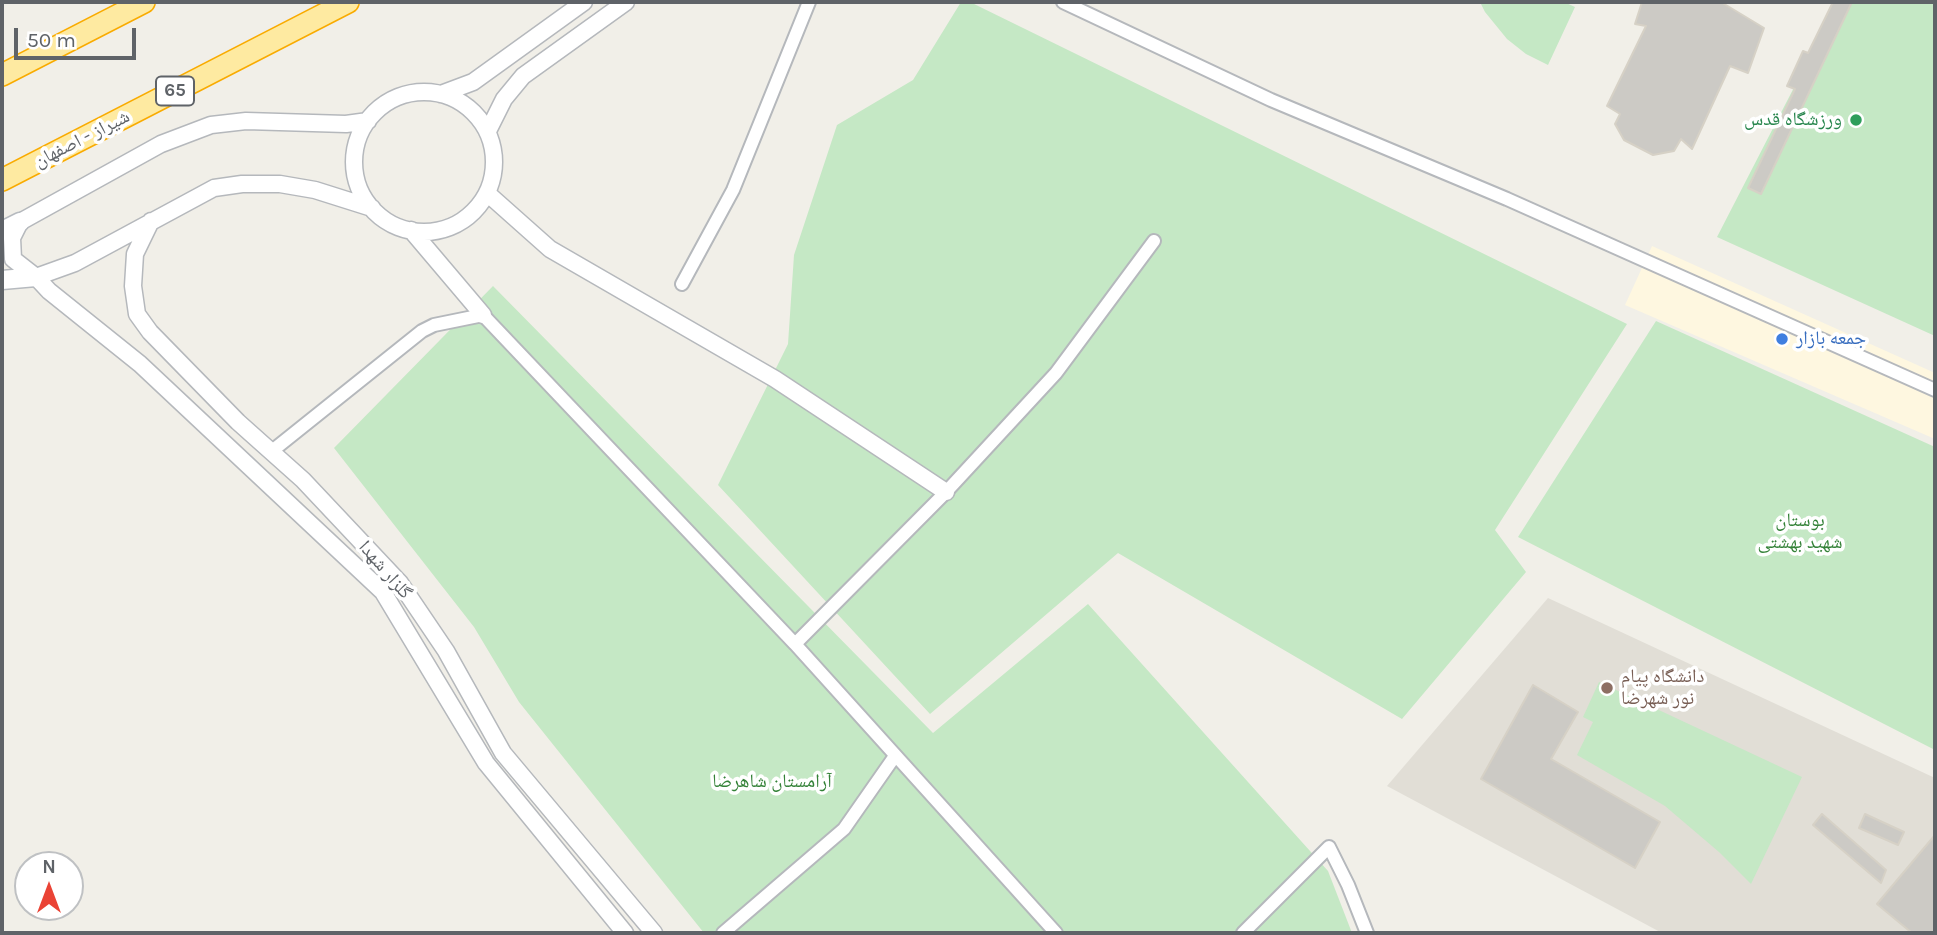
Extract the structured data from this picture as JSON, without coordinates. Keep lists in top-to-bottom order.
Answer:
{
  "streets": {
    "highway": ["65", "شیراز - اصفهان"],
    "street": ["گلزار شهدا"]
  },
  "parks": ["بوستان شهید بهشتی", "آرامستان شاهرضا"],
  "places": ["ورزشگاه قدس", "جمعه بازار", "دانشگاه پیام نور شهرضا"],
  "scale_bar": "50 m",
  "north": "top"
}
